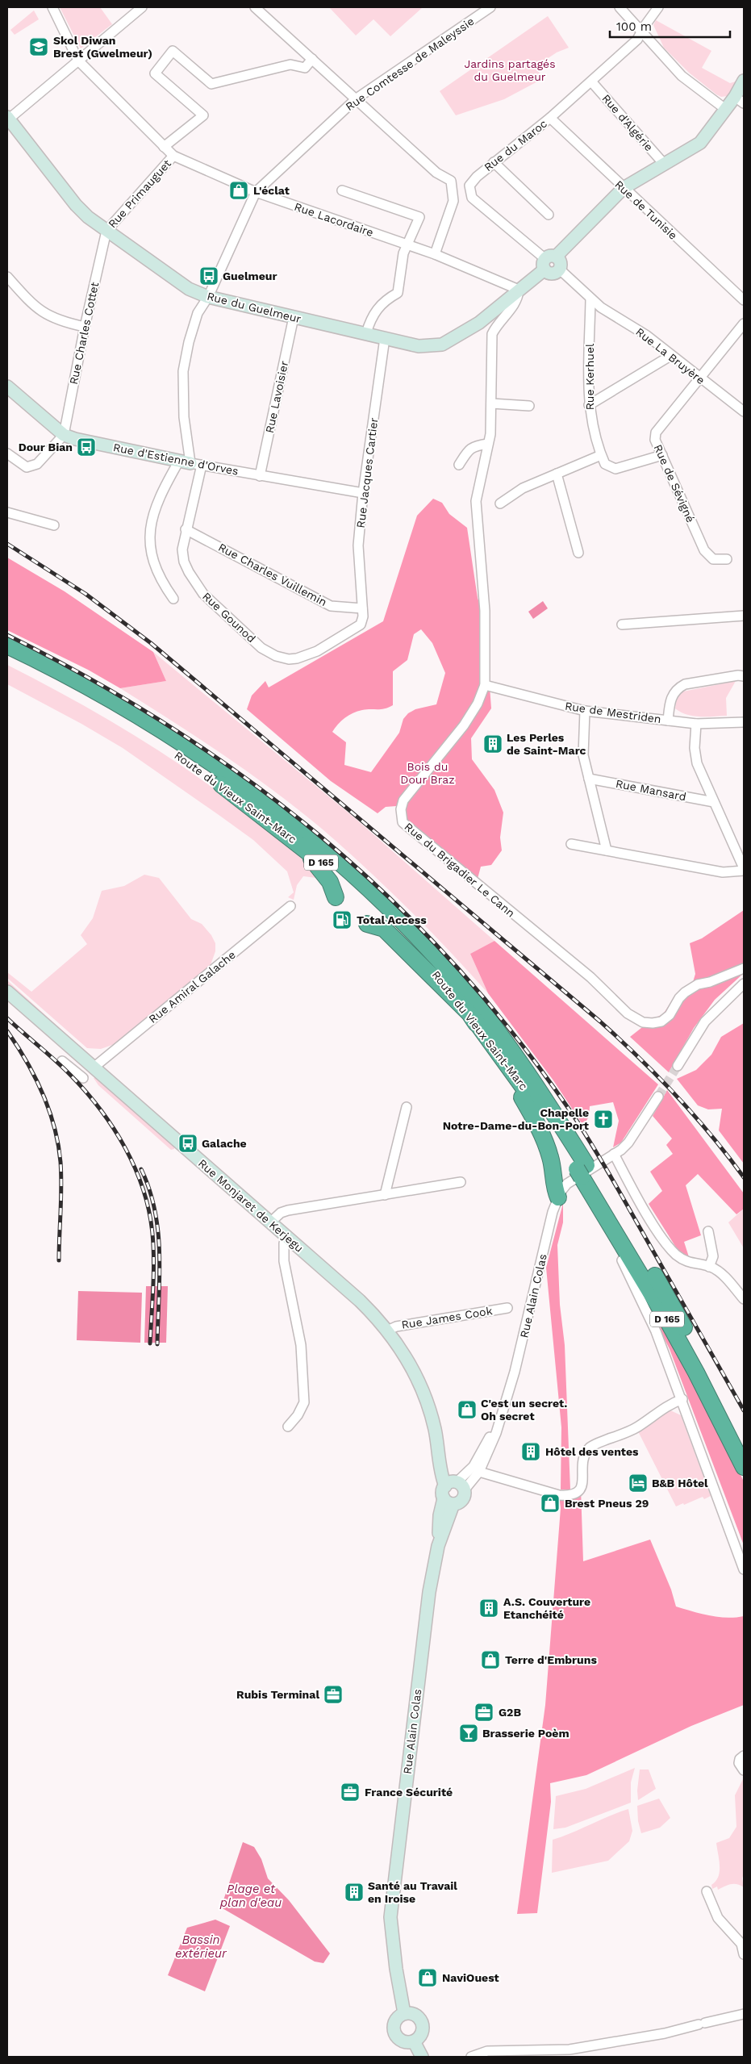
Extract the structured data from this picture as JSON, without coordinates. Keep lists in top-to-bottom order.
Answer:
{
  "streets": {
    "highway": ["Route du Vieux Saint-Marc", "D 165"],
    "street": [
      "Rue Comtesse de Maleyssie",
      "Rue d'Algérie",
      "Rue du Maroc",
      "Rue Primauguet",
      "Rue de Tunisie",
      "Rue Lacordaire",
      "Rue du Guelmeur",
      "Rue Charles Cottet",
      "Rue La Bruyère",
      "Rue Kerhuel",
      "Rue Lavoisier",
      "Rue d'Estienne d'Orves",
      "Rue Jacques Cartier",
      "Rue de Sévigné",
      "Rue Charles Vuillemin",
      "Rue Gounod",
      "Rue de Mestriden",
      "Rue Mansard",
      "Rue du Brigadier Le Cann",
      "Rue Amiral Galache",
      "Rue Monjaret de Kerjegu",
      "Rue Alain Colas",
      "Rue James Cook"
    ]
  },
  "crossings": [
    ["Rue Comtesse de Maleyssie", "Rue Lacordaire"],
    ["Rue Comtesse de Maleyssie", "Rue du Guelmeur"],
    ["Rue Comtesse de Maleyssie", "Rue d'Estienne d'Orves"],
    ["Rue Comtesse de Maleyssie", "Rue Gounod"],
    ["Rue d'Algérie", "Rue du Maroc"],
    ["Rue d'Algérie", "Rue du Guelmeur"],
    ["Rue du Maroc", "Rue de Tunisie"],
    ["Rue du Maroc", "Rue du Guelmeur"],
    ["Rue Primauguet", "Rue Lacordaire"],
    ["Rue Primauguet", "Rue du Guelmeur"],
    ["Rue Primauguet", "Rue Charles Cottet"],
    ["Rue de Tunisie", "Rue du Guelmeur"],
    ["Rue Lacordaire", "Rue du Guelmeur"],
    ["Rue Lacordaire", "Rue du Brigadier Le Cann"],
    ["Rue du Guelmeur", "Rue Charles Cottet"],
    ["Rue du Guelmeur", "Rue Lavoisier"],
    ["Rue du Guelmeur", "Rue Jacques Cartier"],
    ["Rue du Guelmeur", "Rue du Brigadier Le Cann"],
    ["Rue Charles Cottet", "Rue d'Estienne d'Orves"],
    ["Rue La Bruyère", "Rue Kerhuel"],
    ["Rue La Bruyère", "Rue de Sévigné"],
    ["Rue Lavoisier", "Rue d'Estienne d'Orves"],
    ["Rue d'Estienne d'Orves", "Rue Jacques Cartier"],
    ["Rue d'Estienne d'Orves", "Rue Gounod"],
    ["Rue Jacques Cartier", "Rue Charles Vuillemin"],
    ["Rue Jacques Cartier", "Rue Gounod"],
    ["Rue Charles Vuillemin", "Rue Gounod"],
    ["Rue de Mestriden", "Rue du Brigadier Le Cann"],
    ["Route du Vieux Saint-Marc", "Rue Alain Colas"],
    ["Rue Amiral Galache", "Rue Monjaret de Kerjegu"],
    ["Rue Monjaret de Kerjegu", "Rue Alain Colas"],
    ["Rue Monjaret de Kerjegu", "Rue James Cook"]
  ],
  "water": ["Plage et plan d'eau", "Bassin extérieur"],
  "parks": ["Jardins partagés du Guelmeur", "Bois du Dour Braz"],
  "places": {
    "school or university": ["Skol Diwan Brest (Gwelmeur)"],
    "shop": [
      "L'éclat",
      "C'est un secret. Oh secret",
      "Brest Pneus 29",
      "Terre d'Embruns",
      "NaviOuest"
    ],
    "bus stop": ["Guelmeur", "Dour Bian", "Galache"],
    "building": [
      "Les Perles de Saint-Marc",
      "Hôtel des ventes",
      "A.S. Couverture Etanchéité",
      "Santé au Travail en Iroise"
    ],
    "fuel station": ["Total Access"],
    "church": ["Chapelle Notre-Dame-du-Bon-Port"],
    "hotel": ["B&B Hôtel"],
    "office": ["Rubis Terminal", "G2B", "France Sécurité"],
    "bar": ["Brasserie Poèm"]
  },
  "scale_bar": "100 m"
}
